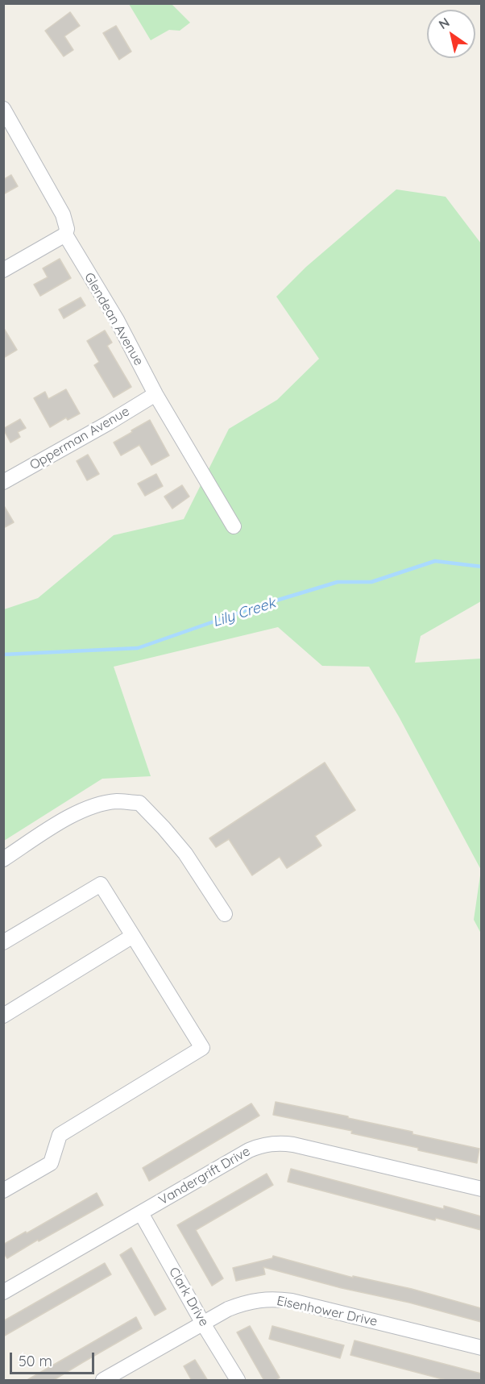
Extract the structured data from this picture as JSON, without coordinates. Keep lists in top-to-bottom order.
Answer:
{
  "streets": {
    "street": [
      "Glendean Avenue",
      "Opperman Avenue",
      "Vandergrift Drive",
      "Clark Drive",
      "Eisenhower Drive"
    ]
  },
  "crossings": [
    ["Glendean Avenue", "Opperman Avenue"],
    ["Vandergrift Drive", "Clark Drive"],
    ["Clark Drive", "Eisenhower Drive"]
  ],
  "water": ["Lily Creek"],
  "scale_bar": "50 m",
  "north": "top left"
}
